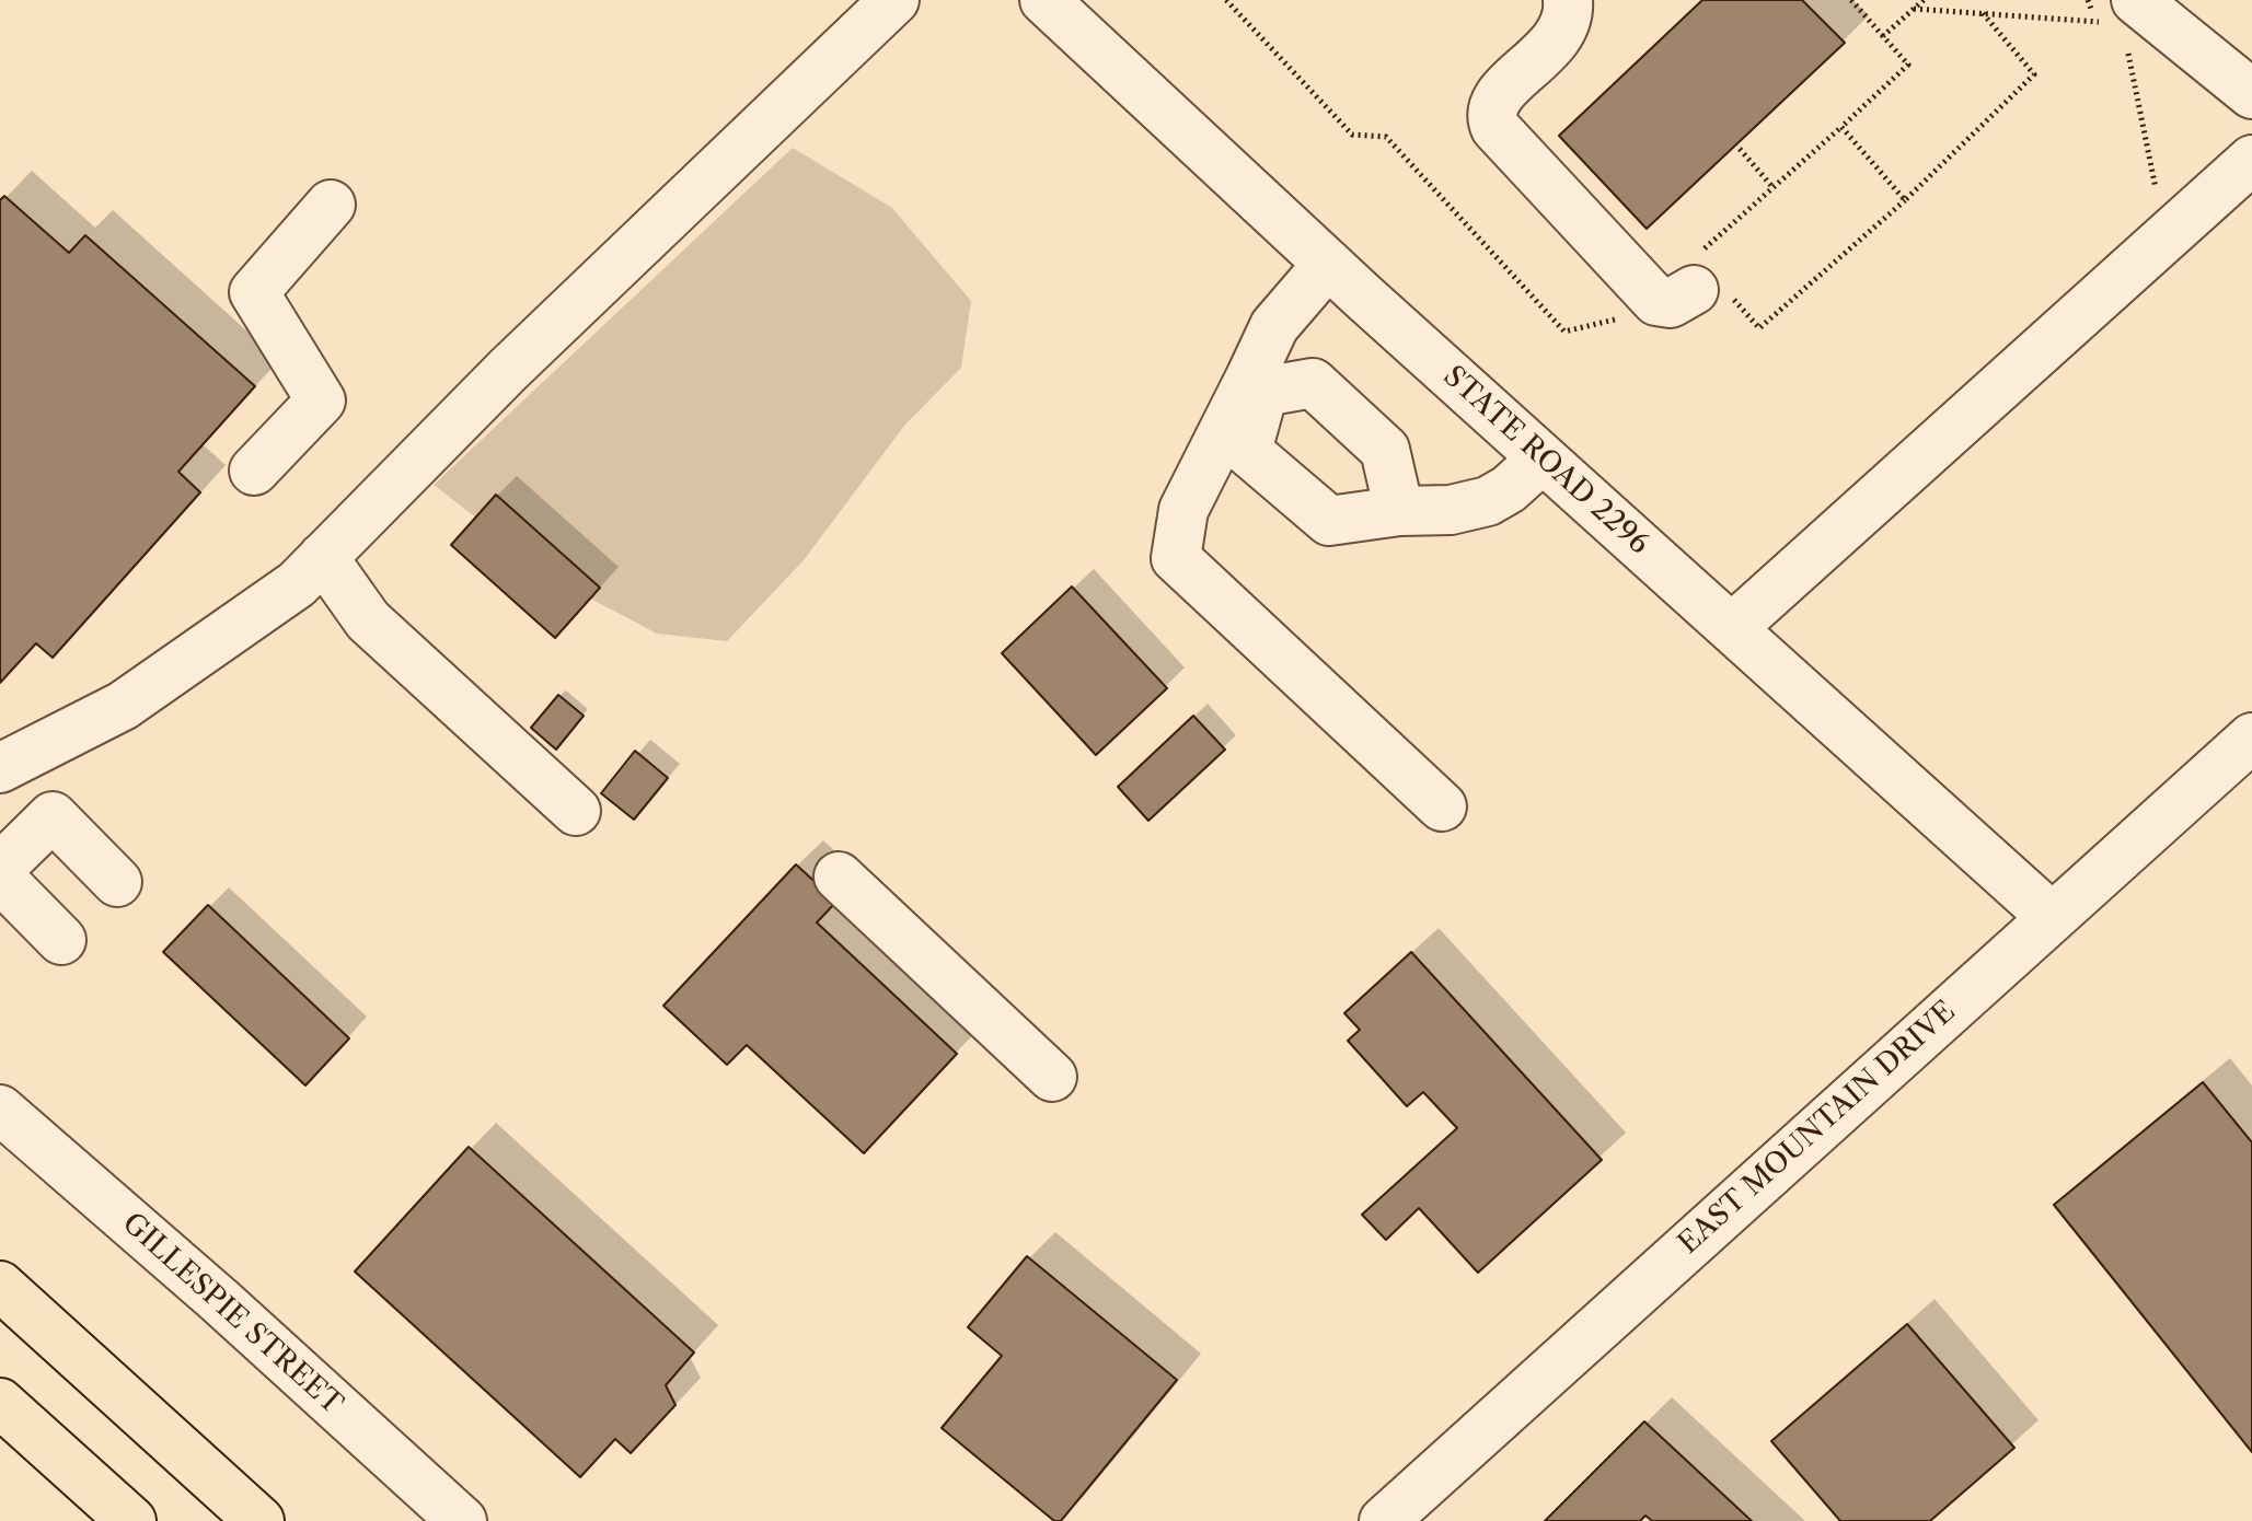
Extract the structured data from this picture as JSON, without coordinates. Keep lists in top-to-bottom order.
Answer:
{
  "streets": {
    "street": ["STATE ROAD 2296", "EAST MOUNTAIN DRIVE", "GILLESPIE STREET"]
  },
  "crossings": [
    ["STATE ROAD 2296", "EAST MOUNTAIN DRIVE"]
  ]
}
